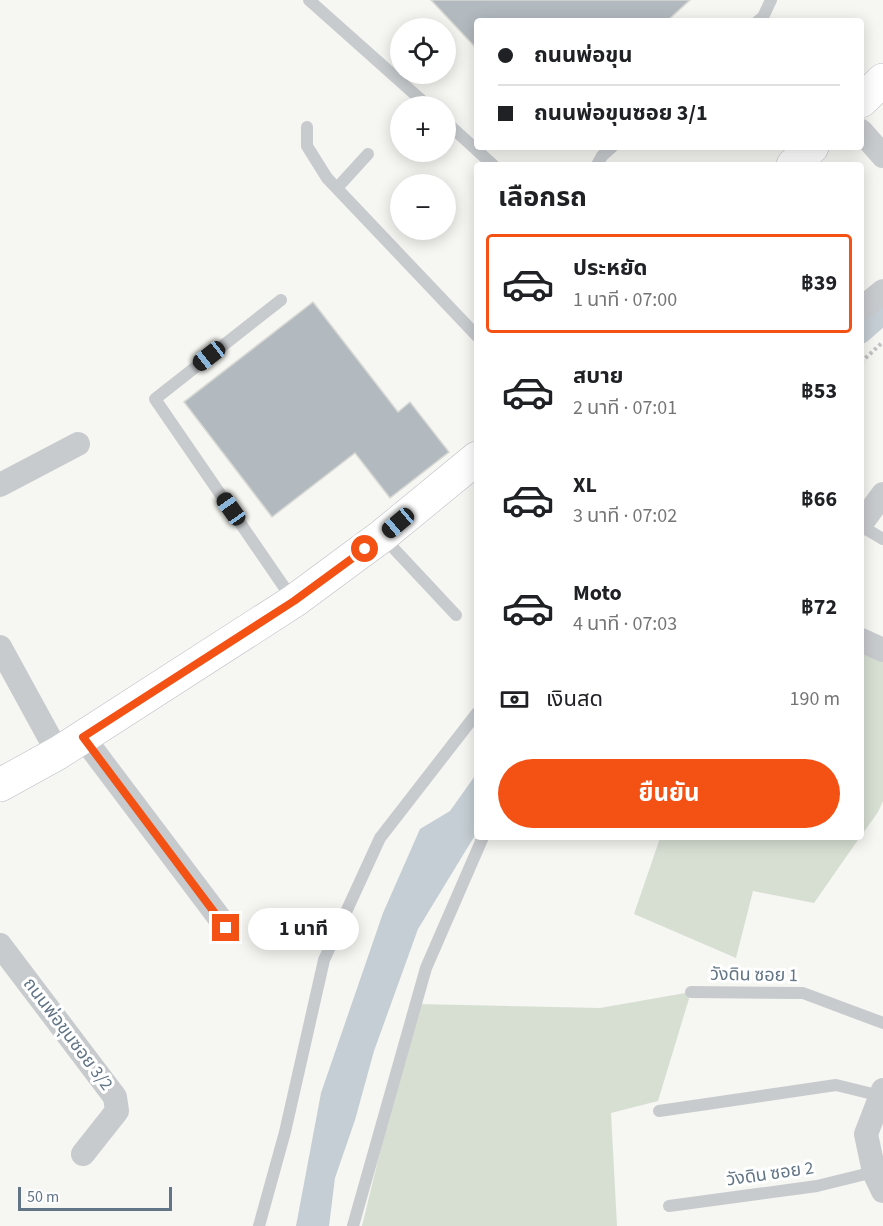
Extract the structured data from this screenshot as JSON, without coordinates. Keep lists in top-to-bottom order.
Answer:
{
  "streets": {
    "street": ["ถนนพ่อขุนซอย 3/2"],
    "lane": ["วังดิน ซอย 1", "วังดิน ซอย 2"]
  },
  "scale_bar": "50 m",
  "page": {
    "map_buttons": ["+", "−"],
    "banner": ["ถนนพ่อขุน", "ถนนพ่อขุนซอย 3/1"],
    "heading": "เลือกรถ",
    "list": [
      {
        "name": "ประหยัด",
        "note": "1 นาที · 07:00",
        "value": "฿39"
      },
      {
        "name": "สบาย",
        "note": "2 นาที · 07:01",
        "value": "฿53"
      },
      {
        "name": "XL",
        "note": "3 นาที · 07:02",
        "value": "฿66"
      },
      {
        "name": "Moto",
        "note": "4 นาที · 07:03",
        "value": "฿72"
      }
    ],
    "pay": ["เงินสด", "190 m"],
    "buttons": "ยืนยัน",
    "bubble": "1 นาที",
    "scale": "50 m"
  }
}
